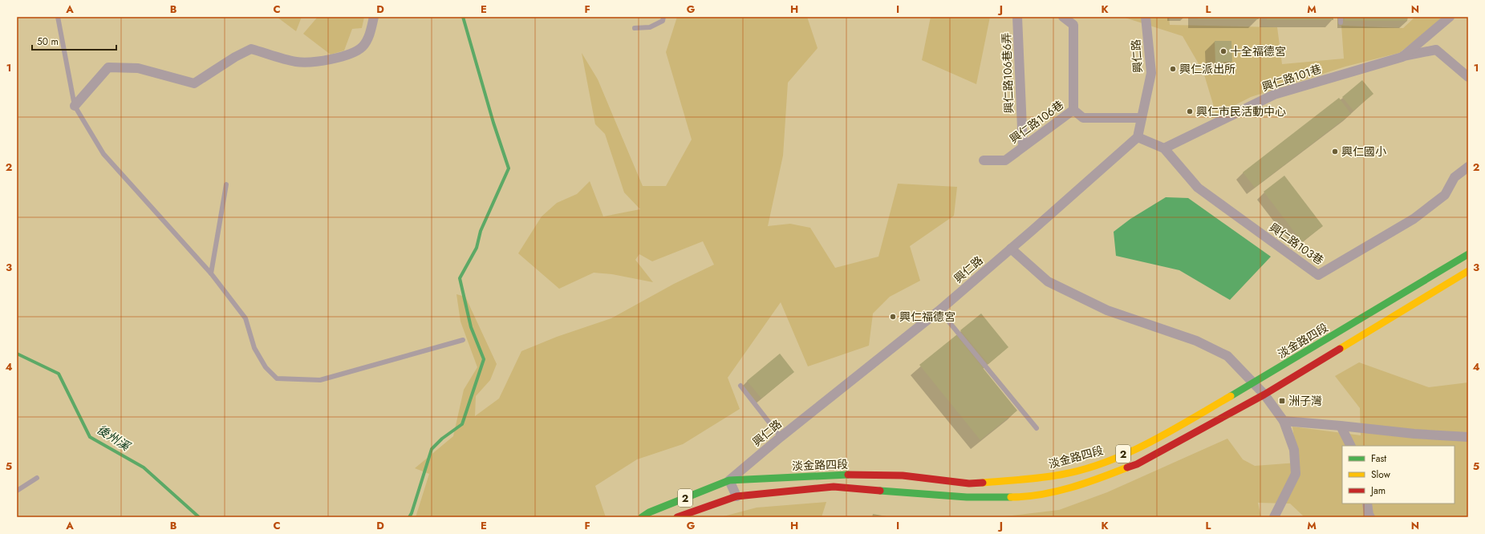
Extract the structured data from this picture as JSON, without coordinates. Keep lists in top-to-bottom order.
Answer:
{
  "streets": {
    "main road": ["淡金路四段", "2"],
    "street": [
      "興仁路",
      "興仁路106巷6弄",
      "興仁路101巷",
      "興仁路106巷",
      "興仁路103巷"
    ]
  },
  "crossings": [
    ["興仁路", "興仁路106巷"],
    ["興仁路", "淡金路四段"],
    ["興仁路106巷6弄", "興仁路106巷"],
    ["興仁路101巷", "興仁路103巷"]
  ],
  "water": ["後州溪"],
  "places": {
    "other": [
      "十全福德宮",
      "興仁派出所",
      "興仁市民活動中心",
      "興仁國小",
      "興仁福德宮"
    ],
    "transit": ["洲子灣"]
  },
  "legend": ["Fast", "Slow", "Jam"],
  "scale_bar": "50 m",
  "grid": {
    "columns": [
      "A",
      "B",
      "C",
      "D",
      "E",
      "F",
      "G",
      "H",
      "I",
      "J",
      "K",
      "L",
      "M",
      "N"
    ],
    "rows": [
      "1",
      "2",
      "3",
      "4",
      "5"
    ]
  }
}
